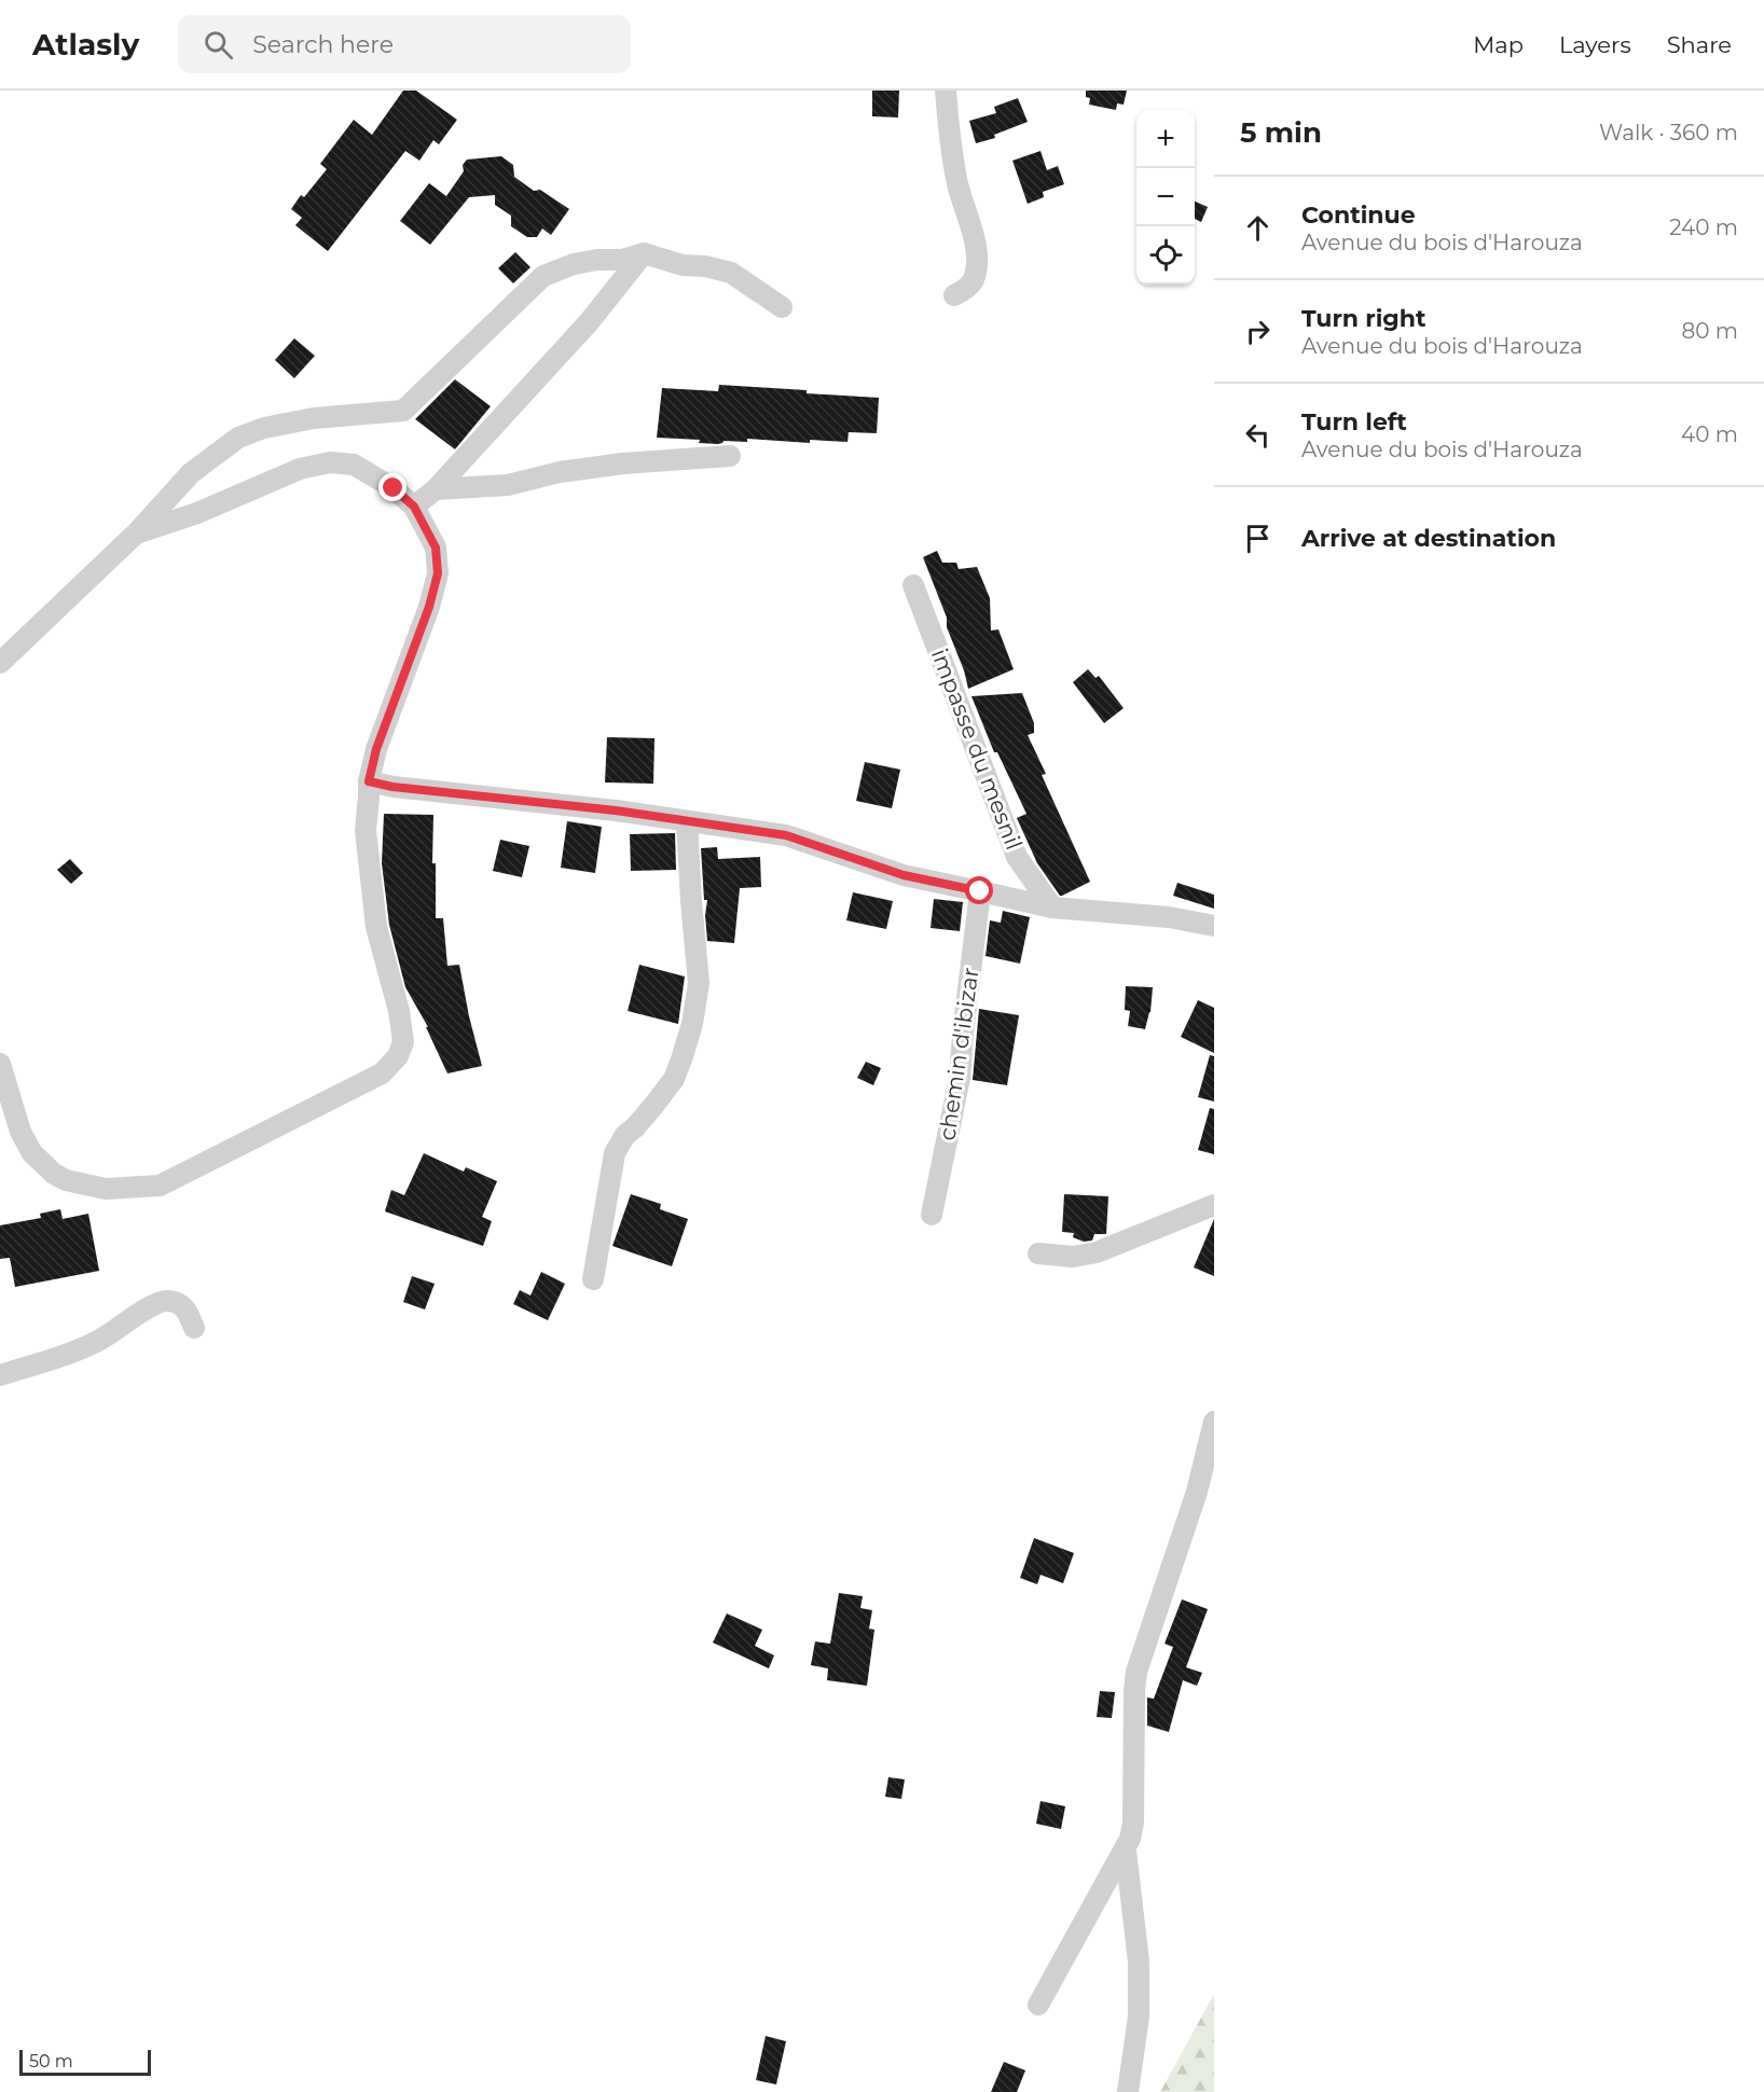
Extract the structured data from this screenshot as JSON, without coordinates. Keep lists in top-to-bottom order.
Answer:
{
  "streets": {
    "street": ["impasse du mesnil", "chemin d'ibizar"]
  },
  "scale_bar": "50 m",
  "page": {
    "header": "Atlasly",
    "search": "Search here",
    "nav": ["Map", "Layers", "Share"],
    "heading": ["5 min", "Walk · 360 m"],
    "map_buttons": ["+", "−"],
    "list": [
      ["Continue", "Avenue du bois d'Harouza", "240 m"],
      ["Turn right", "Avenue du bois d'Harouza", "80 m"],
      ["Turn left", "Avenue du bois d'Harouza", "40 m"],
      "Arrive at destination"
    ],
    "scale": "50 m"
  }
}
